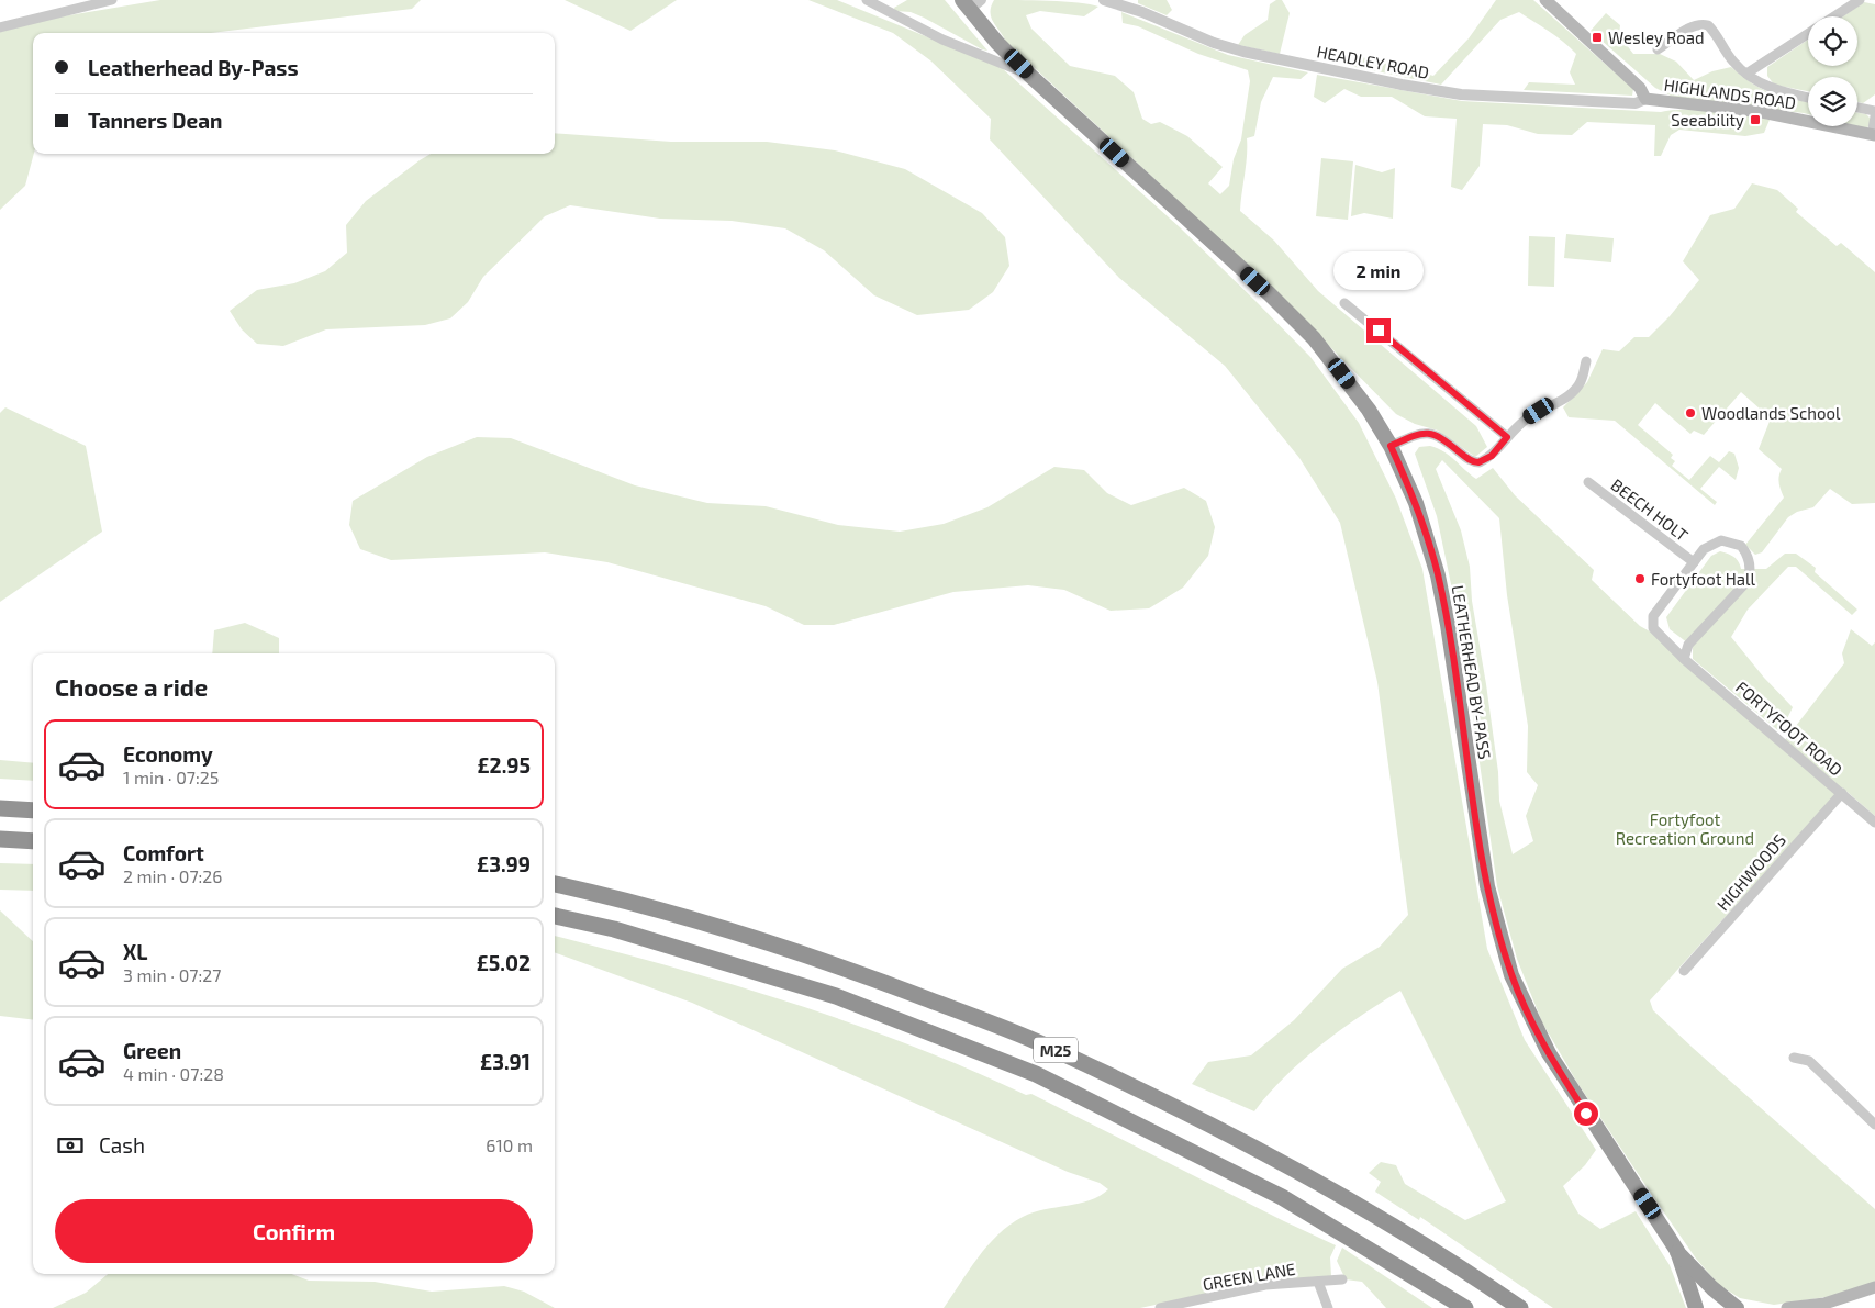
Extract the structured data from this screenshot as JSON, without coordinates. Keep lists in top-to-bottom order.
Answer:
{
  "streets": {
    "highway": ["LEATHERHEAD BY-PASS", "M25"],
    "main road": ["HIGHLANDS ROAD"],
    "street": [
      "HEADLEY ROAD",
      "BEECH HOLT",
      "FORTYFOOT ROAD",
      "HIGHWOODS",
      "GREEN LANE"
    ]
  },
  "crossings": [
    ["HEADLEY ROAD", "HIGHLANDS ROAD"],
    ["BEECH HOLT", "FORTYFOOT ROAD"],
    ["FORTYFOOT ROAD", "HIGHWOODS"]
  ],
  "parks": ["Fortyfoot Recreation Ground"],
  "places": {
    "transit": ["Wesley Road", "Seeability"],
    "other": ["Woodlands School", "Fortyfoot Hall"]
  },
  "page": {
    "banner": ["Leatherhead By-Pass", "Tanners Dean"],
    "bubble": "2 min",
    "heading": "Choose a ride",
    "list": [
      {
        "name": "Economy",
        "note": "1 min · 07:25",
        "value": "£2.95"
      },
      {
        "name": "Comfort",
        "note": "2 min · 07:26",
        "value": "£3.99"
      },
      {
        "name": "XL",
        "note": "3 min · 07:27",
        "value": "£5.02"
      },
      {
        "name": "Green",
        "note": "4 min · 07:28",
        "value": "£3.91"
      }
    ],
    "pay": ["Cash", "610 m"],
    "buttons": "Confirm"
  }
}
